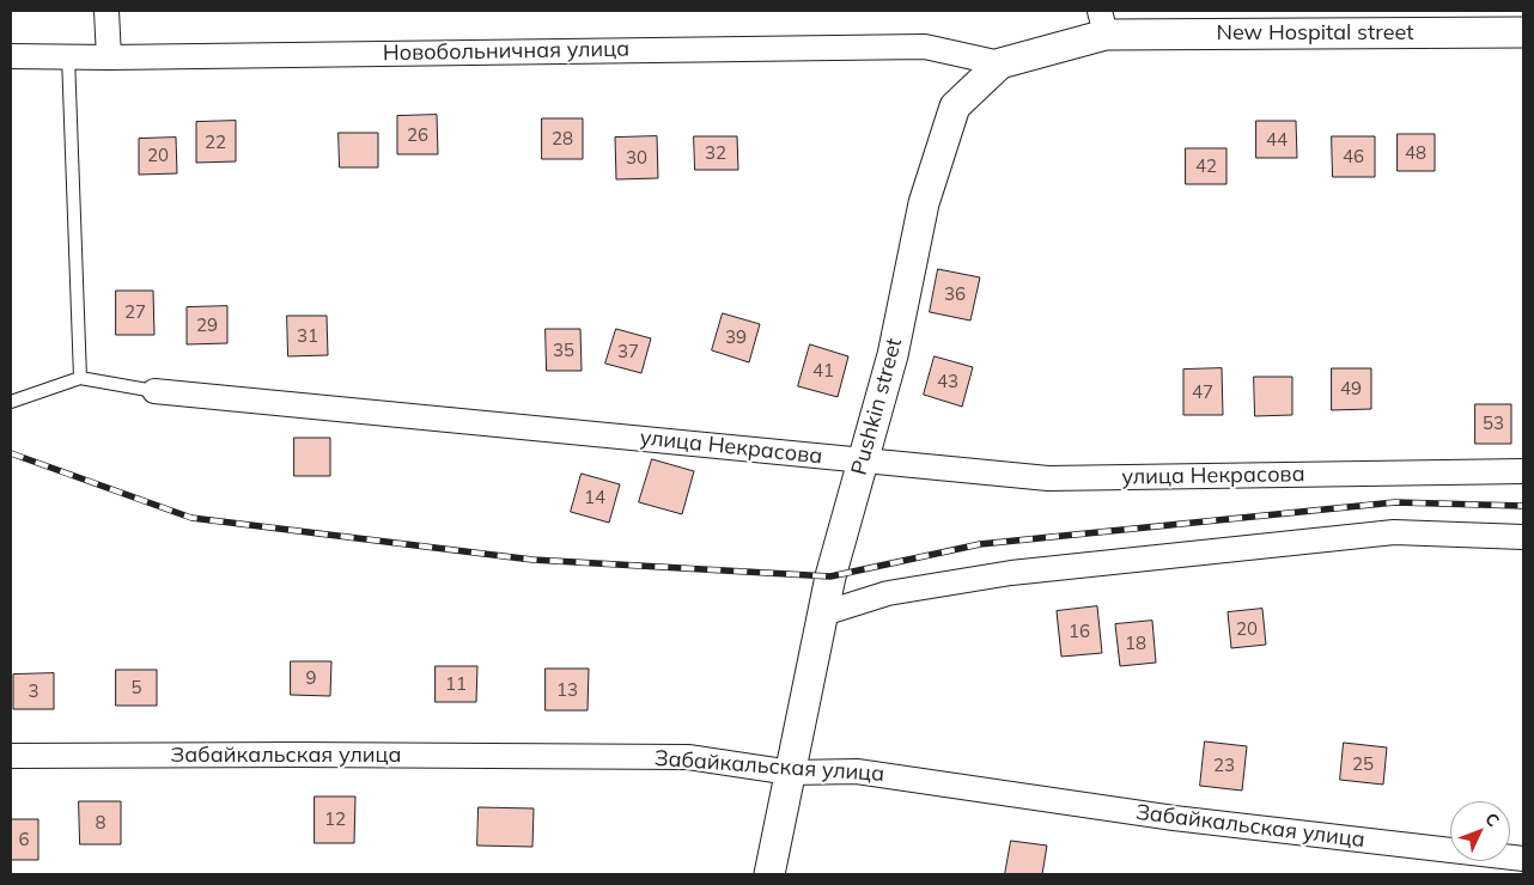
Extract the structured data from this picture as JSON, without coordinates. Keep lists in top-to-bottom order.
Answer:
{
  "streets": {
    "street": [
      "New Hospital street",
      "Новобольничная улица",
      "Pushkin street",
      "улица Некрасова",
      "Забайкальская улица"
    ]
  },
  "crossings": [
    ["New Hospital street", "Pushkin street"],
    ["Новобольничная улица", "Pushkin street"],
    ["Pushkin street", "улица Некрасова"],
    ["Pushkin street", "Забайкальская улица"]
  ],
  "house_numbers": [
    "26",
    "28",
    "44",
    "22",
    "32",
    "48",
    "20",
    "46",
    "30",
    "42",
    "36",
    "27",
    "29",
    "31",
    "39",
    "35",
    "37",
    "41",
    "43",
    "49",
    "47",
    "53",
    "14",
    "20",
    "16",
    "18",
    "9",
    "11",
    "5",
    "13",
    "3",
    "25",
    "23",
    "12",
    "8",
    "6"
  ],
  "north": "top right"
}
